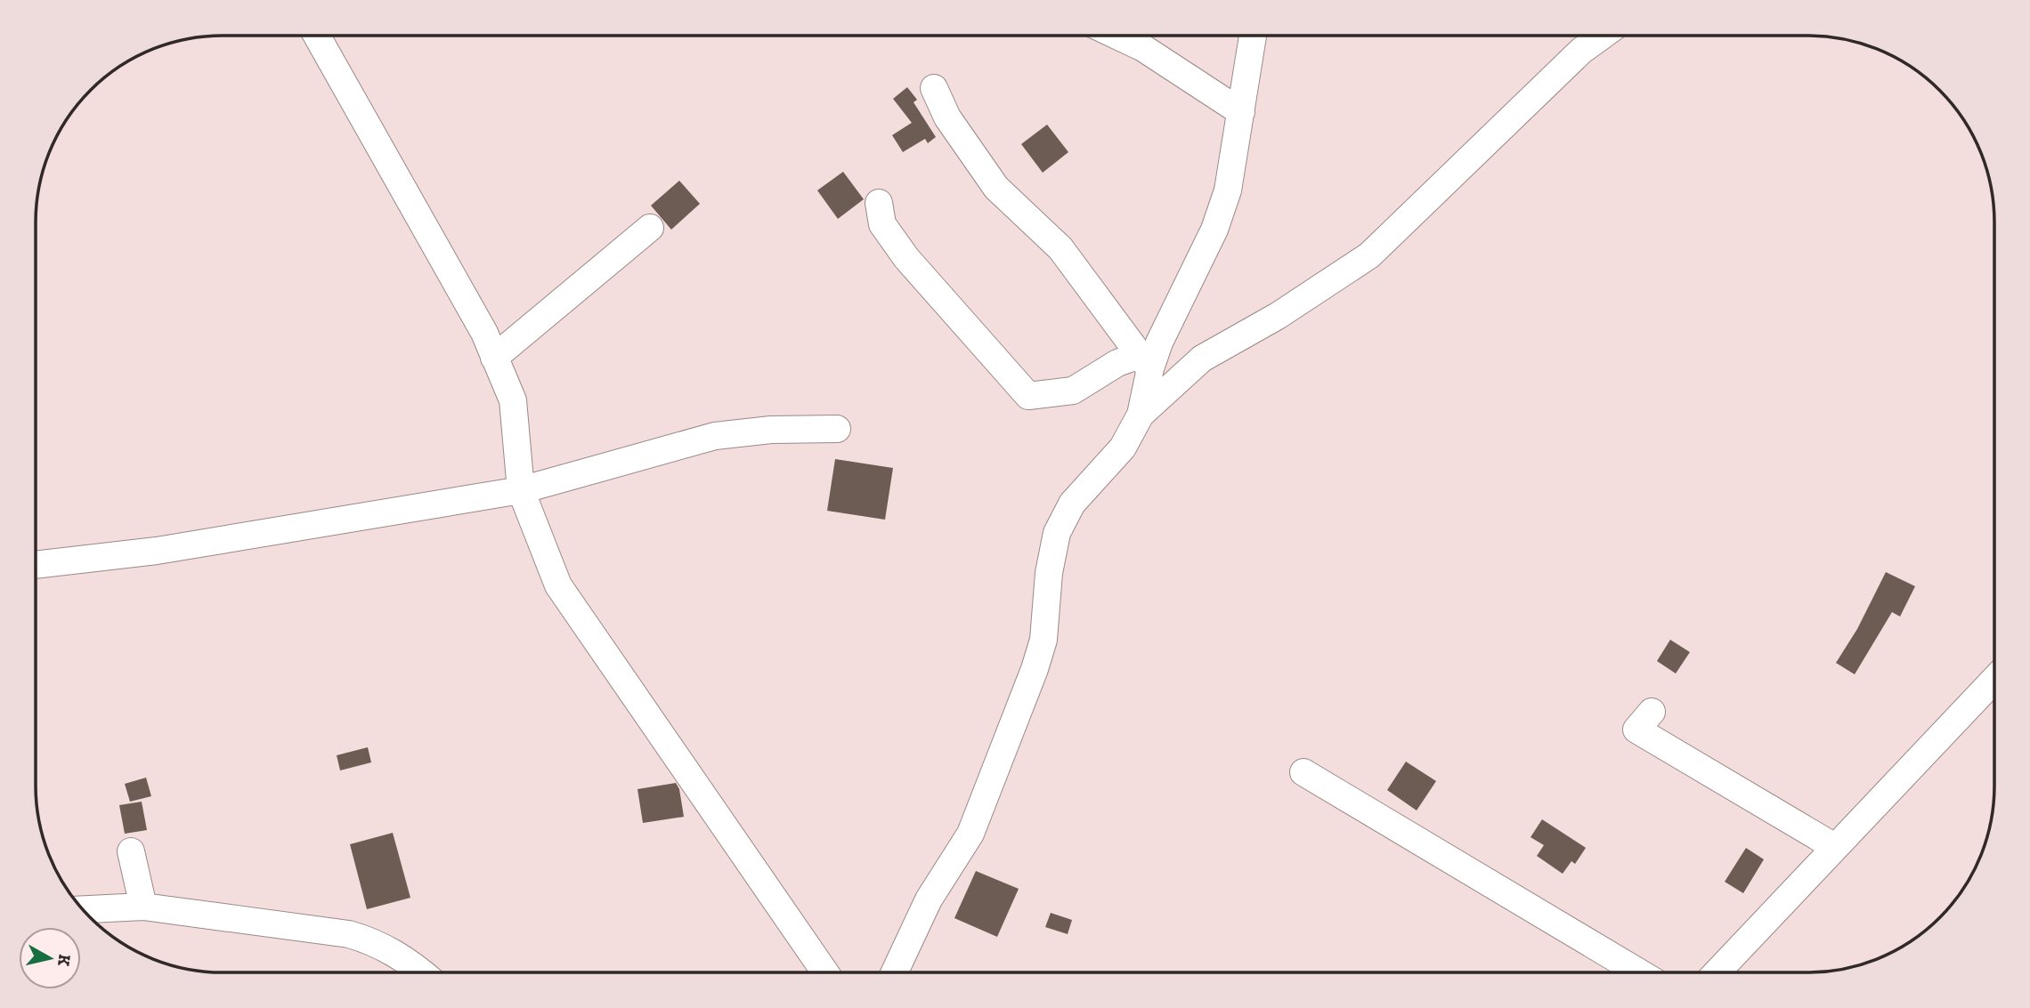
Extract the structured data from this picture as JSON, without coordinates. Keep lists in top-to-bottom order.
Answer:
{
  "north": "right"
}
